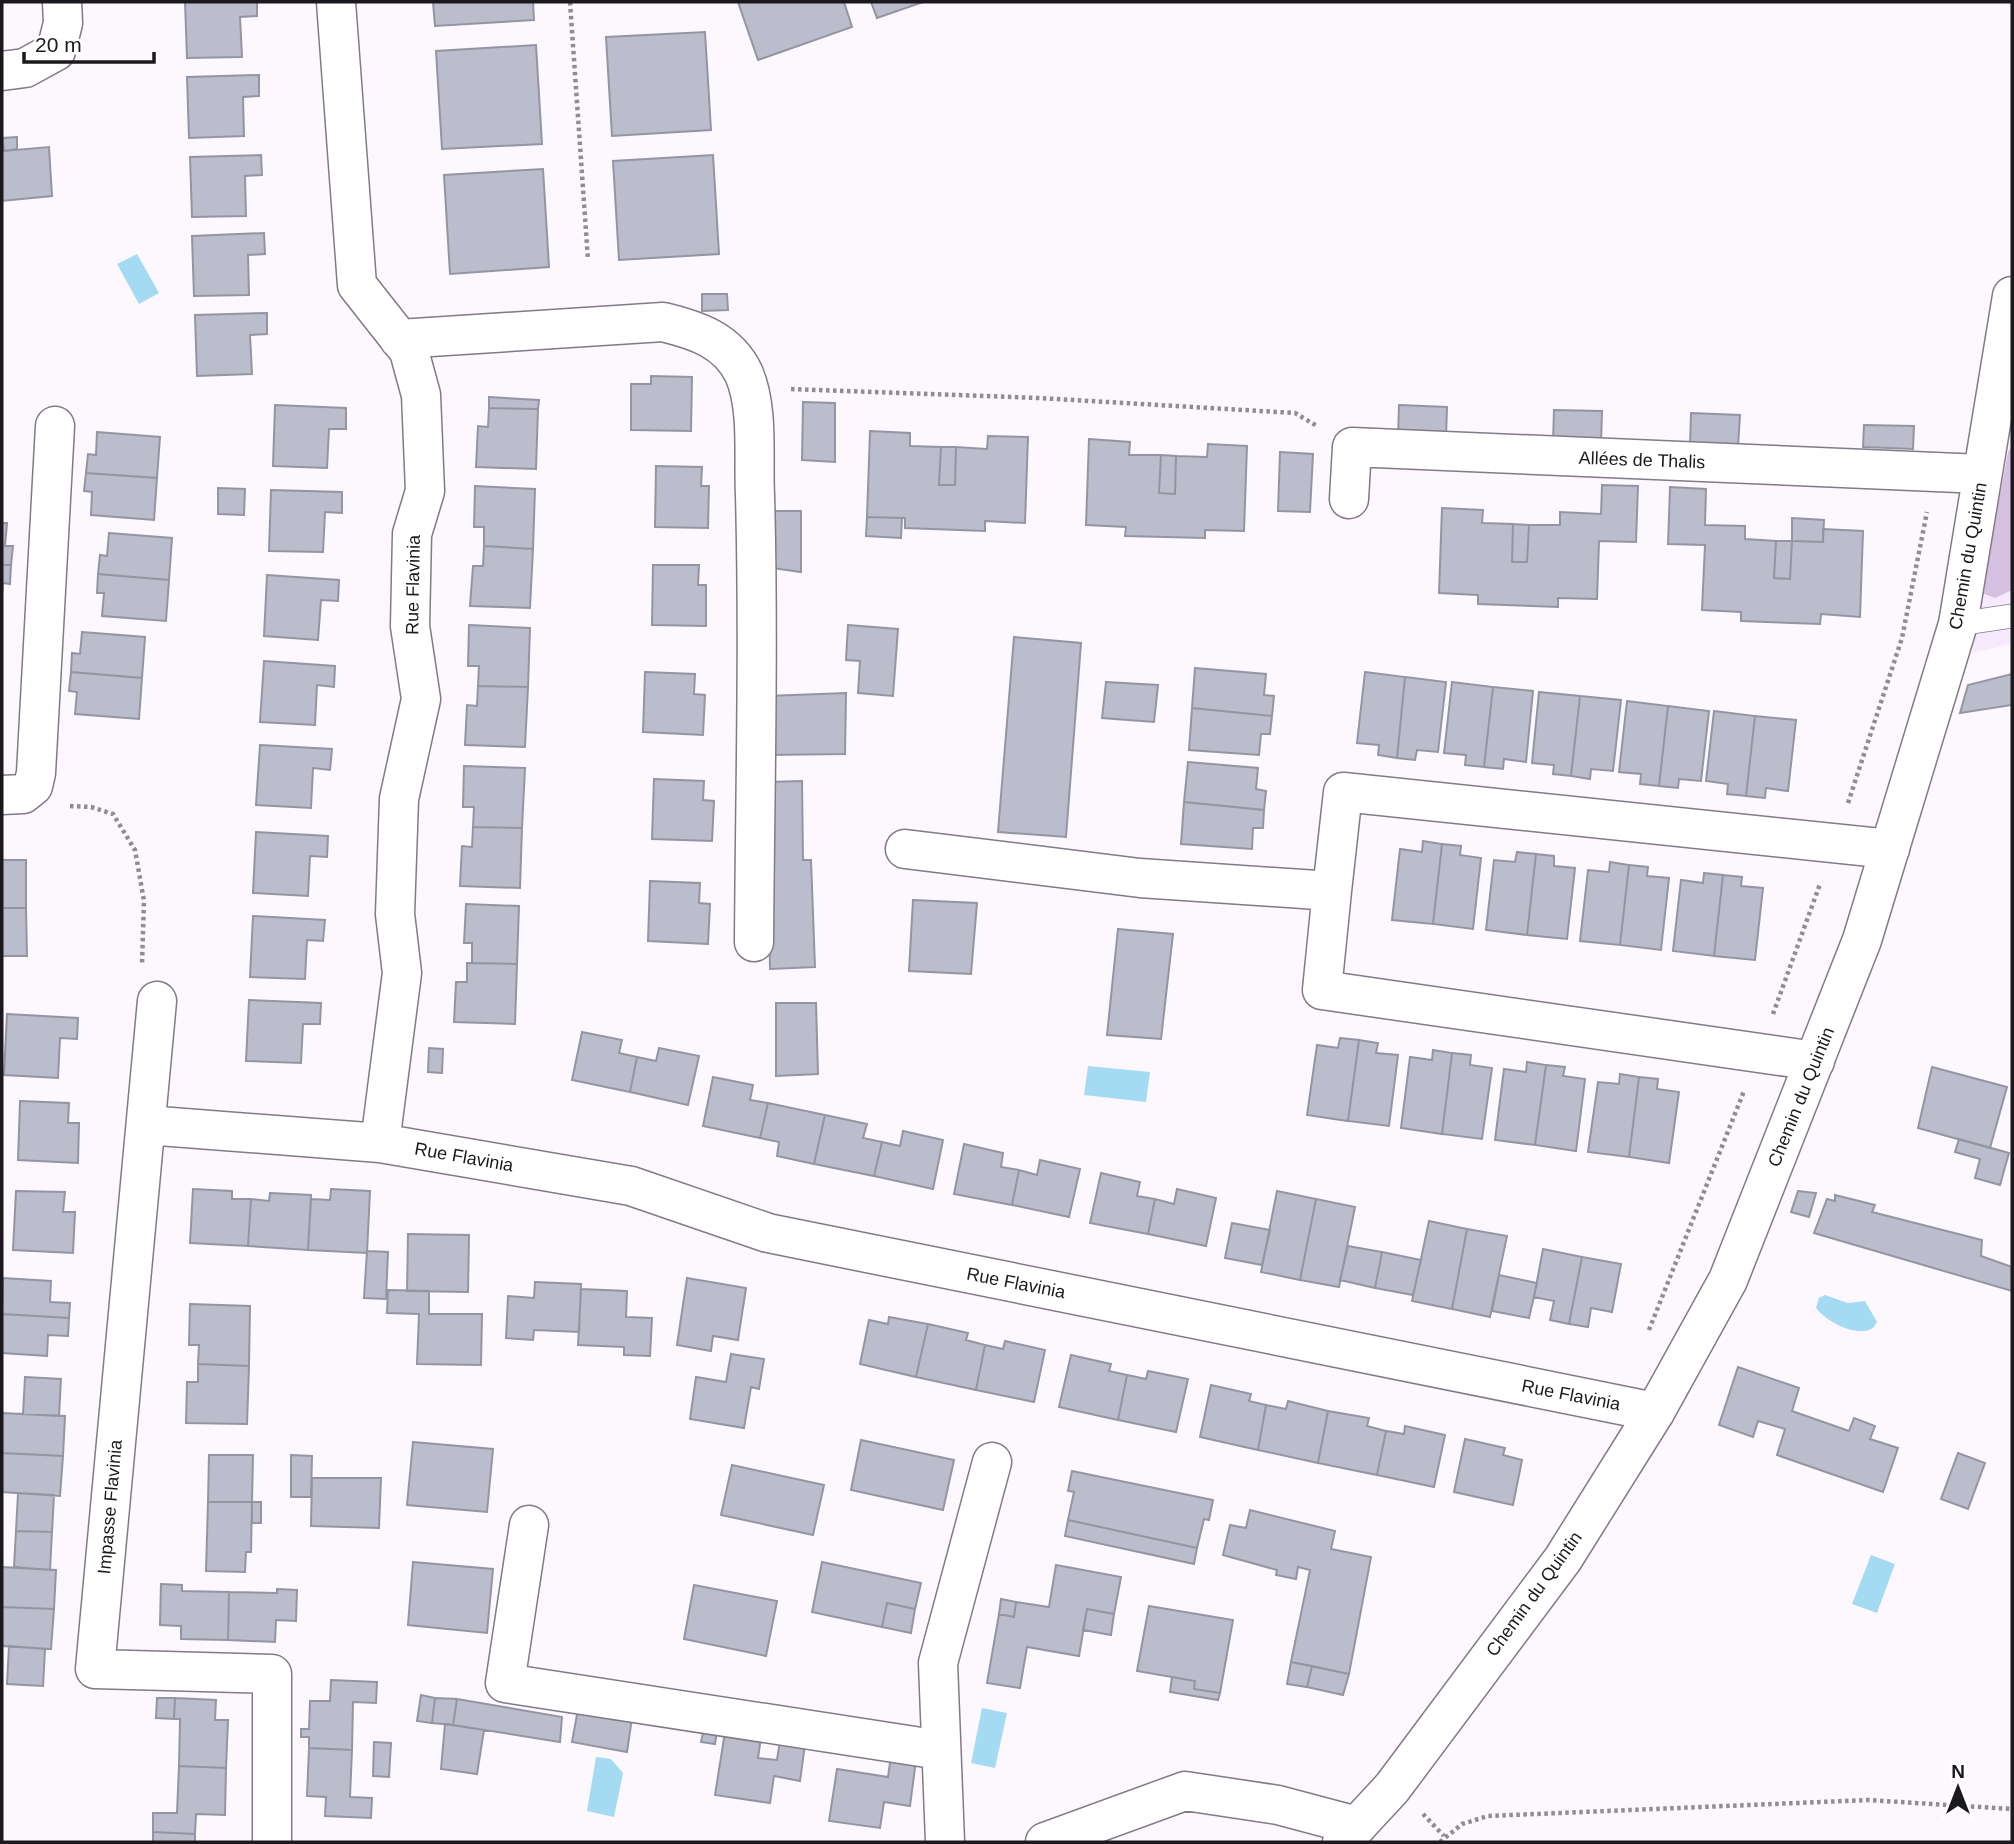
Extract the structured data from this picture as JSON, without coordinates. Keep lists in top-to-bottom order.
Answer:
{
  "streets": {
    "street": [
      "Allées de Thalis",
      "Chemin du Quintin",
      "Rue Flavinia",
      "Impasse Flavinia"
    ]
  },
  "crossings": [
    ["Allées de Thalis", "Chemin du Quintin"],
    ["Chemin du Quintin", "Rue Flavinia"],
    ["Rue Flavinia", "Impasse Flavinia"]
  ],
  "scale_bar": "20 m",
  "north": "top"
}
